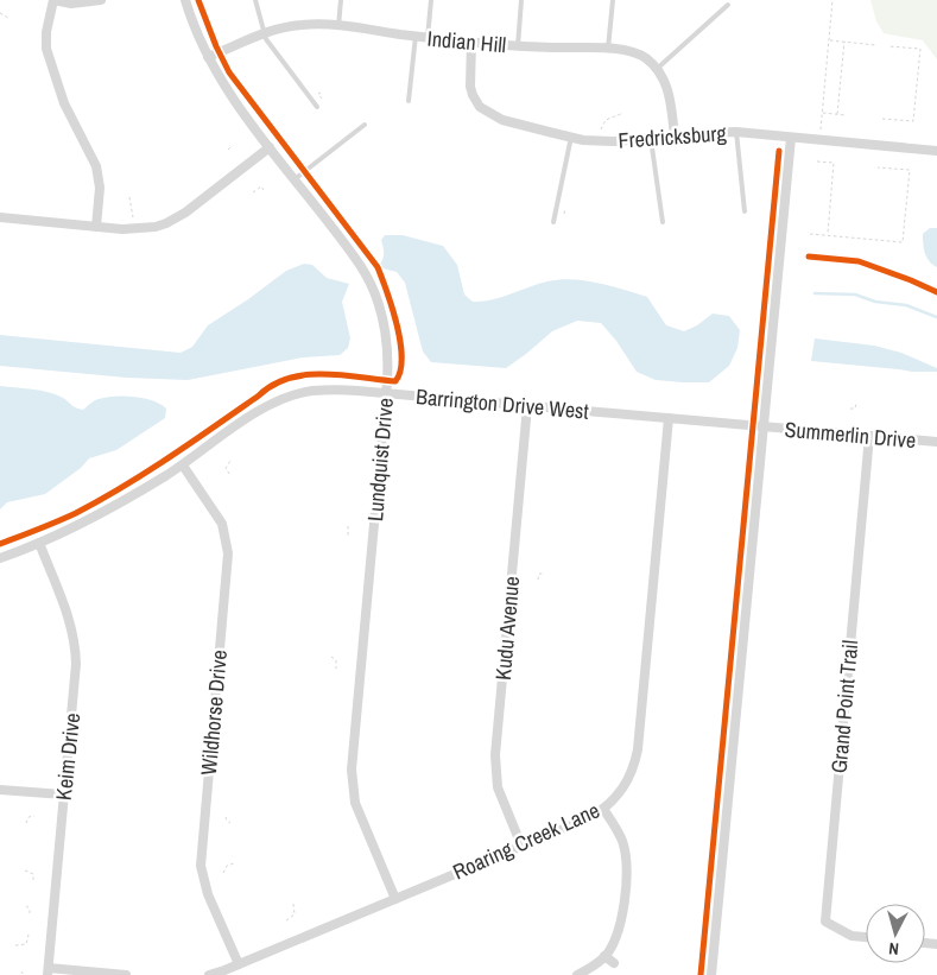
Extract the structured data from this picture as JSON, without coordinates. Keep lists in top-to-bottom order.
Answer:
{
  "streets": {
    "street": [
      "Indian Hill",
      "Fredricksburg",
      "Barrington Drive West",
      "Summerlin Drive",
      "Lundquist Drive",
      "Kudu Avenue",
      "Grand Point Trail",
      "Wildhorse Drive",
      "Keim Drive",
      "Roaring Creek Lane"
    ]
  },
  "crossings": [
    ["Indian Hill", "Fredricksburg"],
    ["Indian Hill", "Lundquist Drive"],
    ["Barrington Drive West", "Summerlin Drive"],
    ["Barrington Drive West", "Lundquist Drive"],
    ["Barrington Drive West", "Kudu Avenue"],
    ["Barrington Drive West", "Wildhorse Drive"],
    ["Barrington Drive West", "Keim Drive"],
    ["Barrington Drive West", "Roaring Creek Lane"],
    ["Summerlin Drive", "Grand Point Trail"],
    ["Lundquist Drive", "Roaring Creek Lane"],
    ["Kudu Avenue", "Roaring Creek Lane"],
    ["Wildhorse Drive", "Roaring Creek Lane"]
  ],
  "north": "bottom"
}
